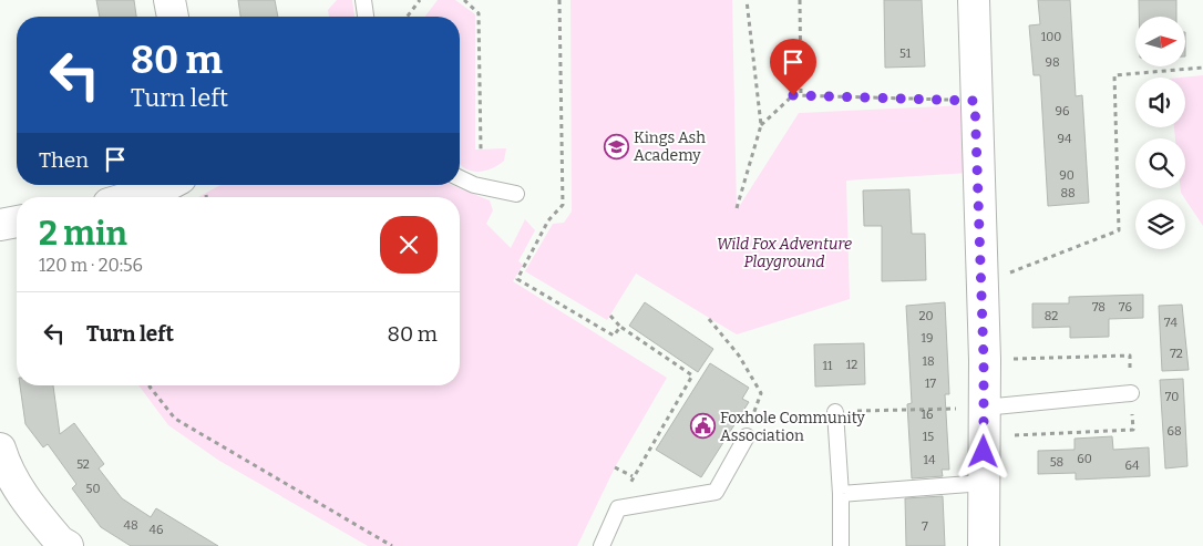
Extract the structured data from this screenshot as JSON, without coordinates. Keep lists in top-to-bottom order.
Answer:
{
  "parks": ["Wild Fox Adventure Playground"],
  "places": {
    "school or university": ["Kings Ash Academy"],
    "public building": ["Foxhole Community Association"]
  },
  "house_numbers": [
    "100",
    "51",
    "98",
    "96",
    "94",
    "90",
    "88",
    "78",
    "76",
    "20",
    "82",
    "74",
    "19",
    "72",
    "18",
    "12",
    "11",
    "17",
    "70",
    "16",
    "68",
    "15",
    "60",
    "14",
    "58",
    "52",
    "64",
    "50",
    "48",
    "7",
    "46"
  ],
  "north": "right",
  "page": {
    "turn": ["80 m", "Turn left"],
    "then": "Then",
    "heading": ["2 min", "120 m · 20:56"],
    "list": [
      {
        "name": "Turn left",
        "value": "80 m"
      }
    ]
  }
}
